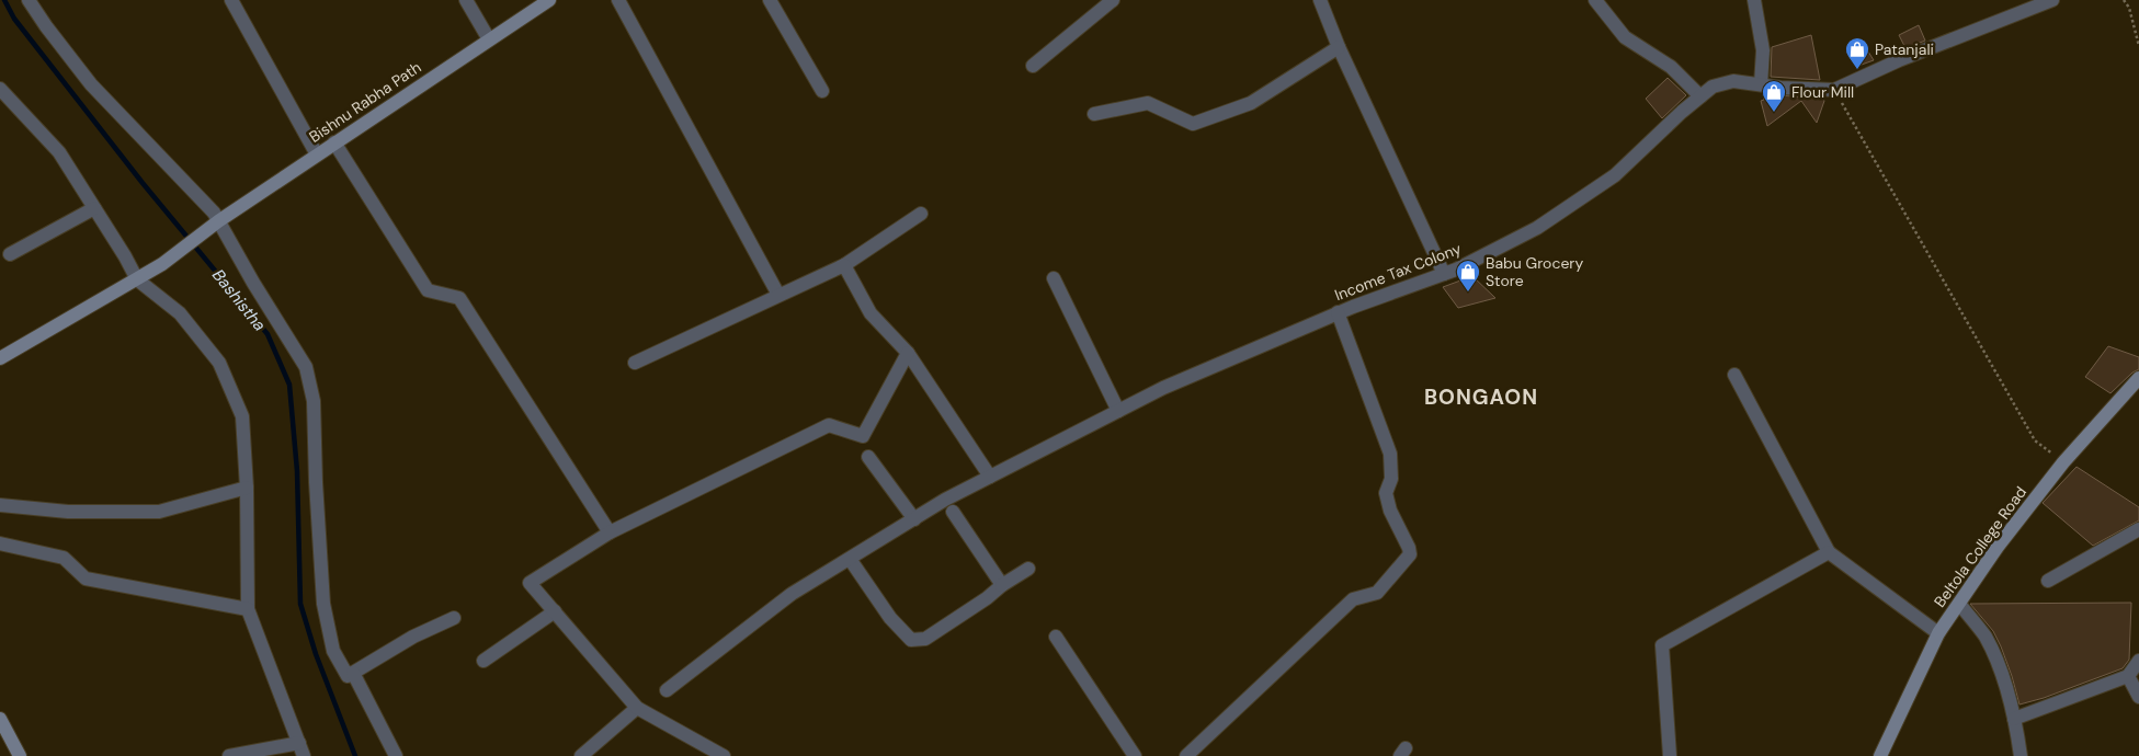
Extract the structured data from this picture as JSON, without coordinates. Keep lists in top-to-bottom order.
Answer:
{
  "streets": {
    "street": ["Bishnu Rabha Path", "Income Tax Colony", "Beltola College Road"]
  },
  "districts": ["BONGAON"],
  "water": ["Bashistha"],
  "places": {
    "shop": ["Patanjali", "Flour Mill", "Babu Grocery Store"]
  }
}
